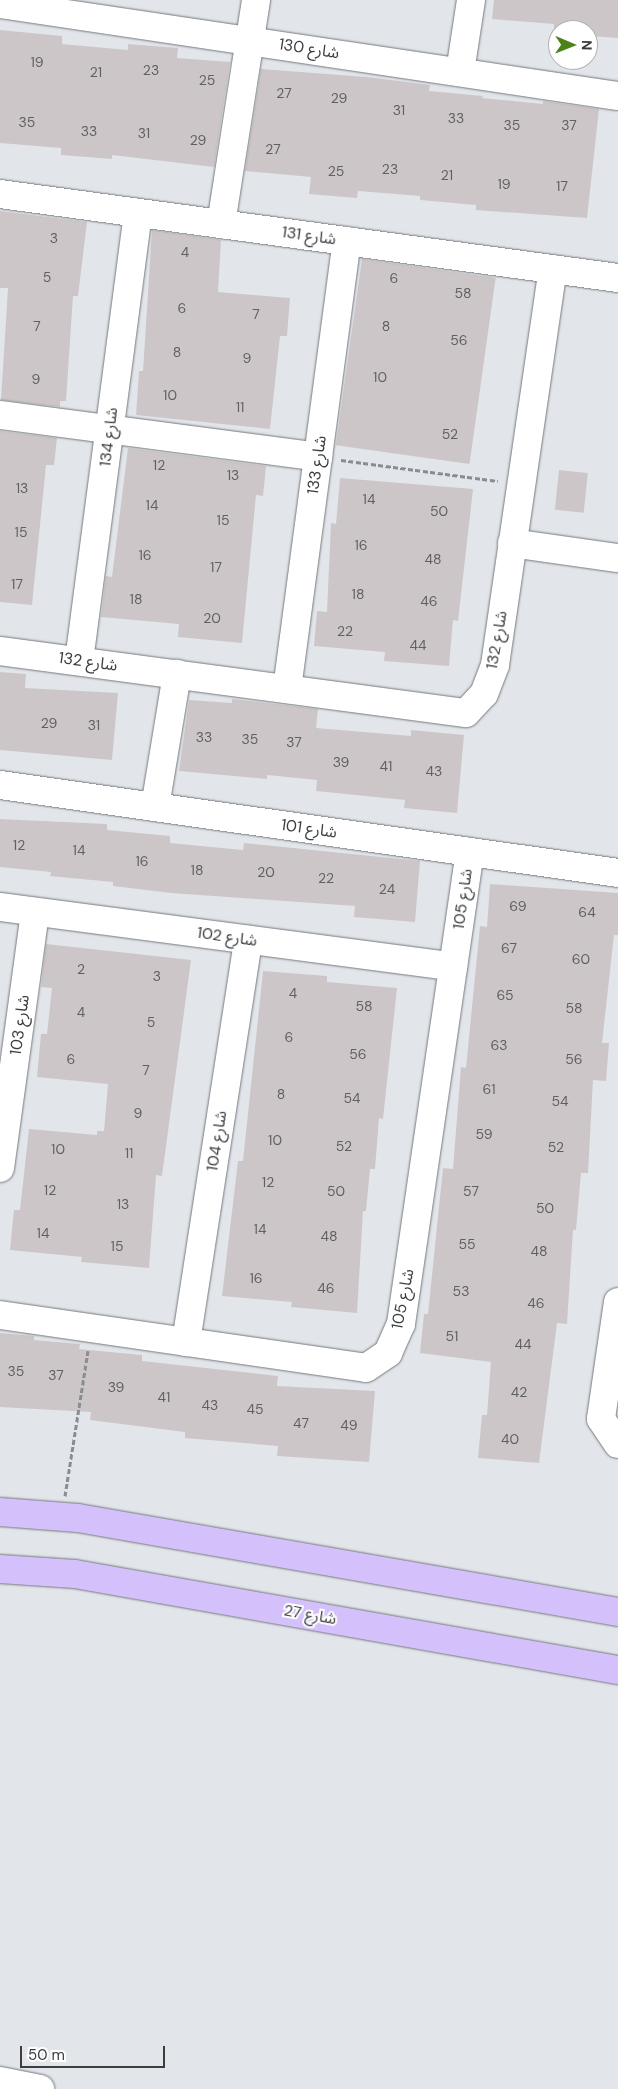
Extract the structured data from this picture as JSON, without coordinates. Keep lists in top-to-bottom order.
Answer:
{
  "streets": {
    "main road": ["شارع 27"],
    "street": [
      "شارع 130",
      "شارع 131",
      "شارع 134",
      "شارع 133",
      "شارع 132",
      "شارع 101",
      "شارع 105",
      "شارع 102",
      "شارع 103",
      "شارع 104"
    ]
  },
  "crossings": [
    ["شارع 131", "شارع 134"],
    ["شارع 131", "شارع 133"],
    ["شارع 131", "شارع 132"],
    ["شارع 134", "شارع 132"],
    ["شارع 133", "شارع 132"],
    ["شارع 101", "شارع 105"],
    ["شارع 105", "شارع 102"],
    ["شارع 105", "شارع 104"],
    ["شارع 102", "شارع 103"],
    ["شارع 102", "شارع 104"]
  ],
  "house_numbers": [
    "19",
    "23",
    "21",
    "25",
    "27",
    "29",
    "31",
    "33",
    "35",
    "35",
    "37",
    "33",
    "31",
    "29",
    "27",
    "23",
    "25",
    "21",
    "19",
    "17",
    "3",
    "4",
    "5",
    "6",
    "58",
    "6",
    "7",
    "7",
    "8",
    "56",
    "8",
    "9",
    "10",
    "9",
    "10",
    "11",
    "52",
    "12",
    "13",
    "13",
    "14",
    "14",
    "50",
    "15",
    "15",
    "16",
    "16",
    "48",
    "17",
    "17",
    "18",
    "18",
    "46",
    "20",
    "22",
    "44",
    "29",
    "31",
    "33",
    "35",
    "37",
    "39",
    "41",
    "43",
    "12",
    "14",
    "16",
    "18",
    "20",
    "22",
    "24",
    "69",
    "64",
    "67",
    "60",
    "2",
    "3",
    "4",
    "65",
    "58",
    "58",
    "4",
    "5",
    "6",
    "63",
    "56",
    "6",
    "56",
    "7",
    "61",
    "8",
    "54",
    "54",
    "9",
    "59",
    "10",
    "52",
    "52",
    "10",
    "11",
    "12",
    "12",
    "50",
    "57",
    "13",
    "50",
    "14",
    "14",
    "48",
    "55",
    "15",
    "48",
    "16",
    "46",
    "53",
    "46",
    "51",
    "44",
    "35",
    "37",
    "39",
    "42",
    "41",
    "43",
    "45",
    "47",
    "49",
    "40"
  ],
  "scale_bar": "50 m",
  "north": "right"
}
